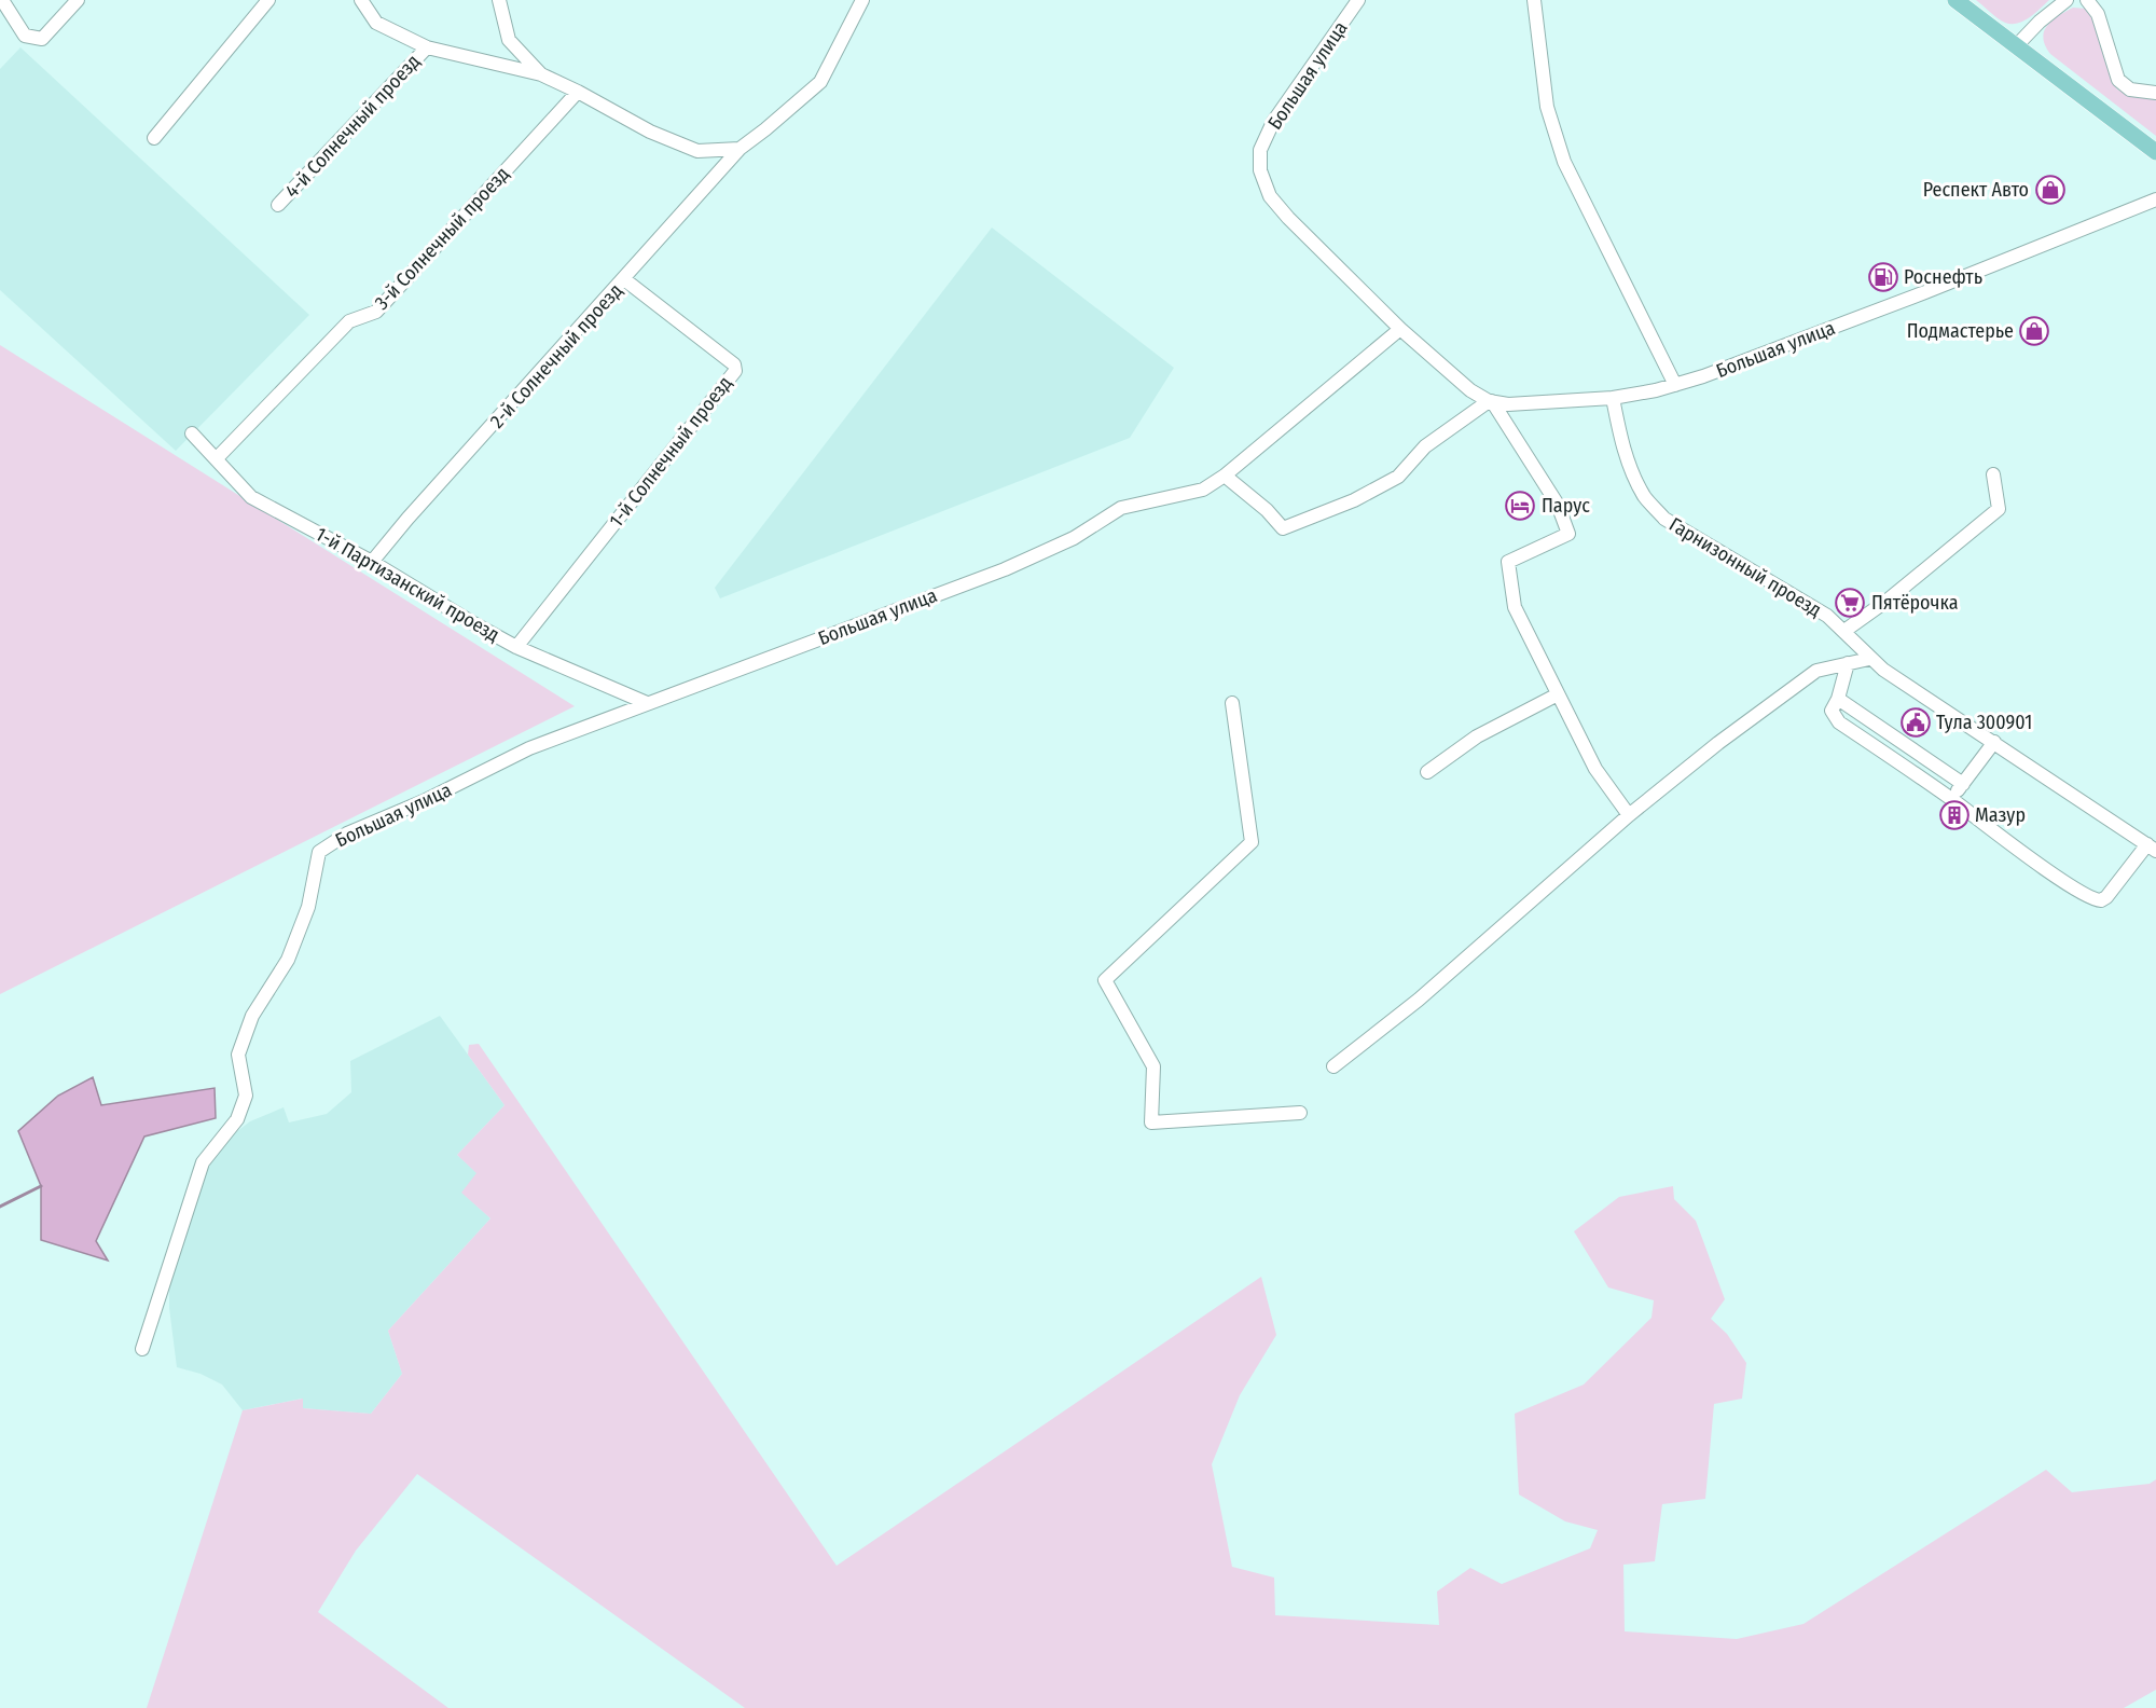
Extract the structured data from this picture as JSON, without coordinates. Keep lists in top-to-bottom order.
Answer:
{
  "streets": {
    "street": [
      "Большая улица",
      "4-й Солнечный проезд",
      "3-й Солнечный проезд",
      "2-й Солнечный проезд",
      "1-й Солнечный проезд",
      "Гарнизонный проезд",
      "1-й Партизанский проезд"
    ]
  },
  "crossings": [
    ["Большая улица", "Гарнизонный проезд"],
    ["Большая улица", "1-й Партизанский проезд"],
    ["3-й Солнечный проезд", "1-й Партизанский проезд"],
    ["2-й Солнечный проезд", "1-й Солнечный проезд"],
    ["2-й Солнечный проезд", "1-й Партизанский проезд"],
    ["1-й Солнечный проезд", "1-й Партизанский проезд"]
  ],
  "places": {
    "shop": ["Респект Авто", "Подмастерье"],
    "fuel station": ["Роснефть"],
    "hotel": ["Парус"],
    "supermarket": ["Пятёрочка"],
    "public building": ["Тула 300901"],
    "building": ["Мазур"]
  }
}
